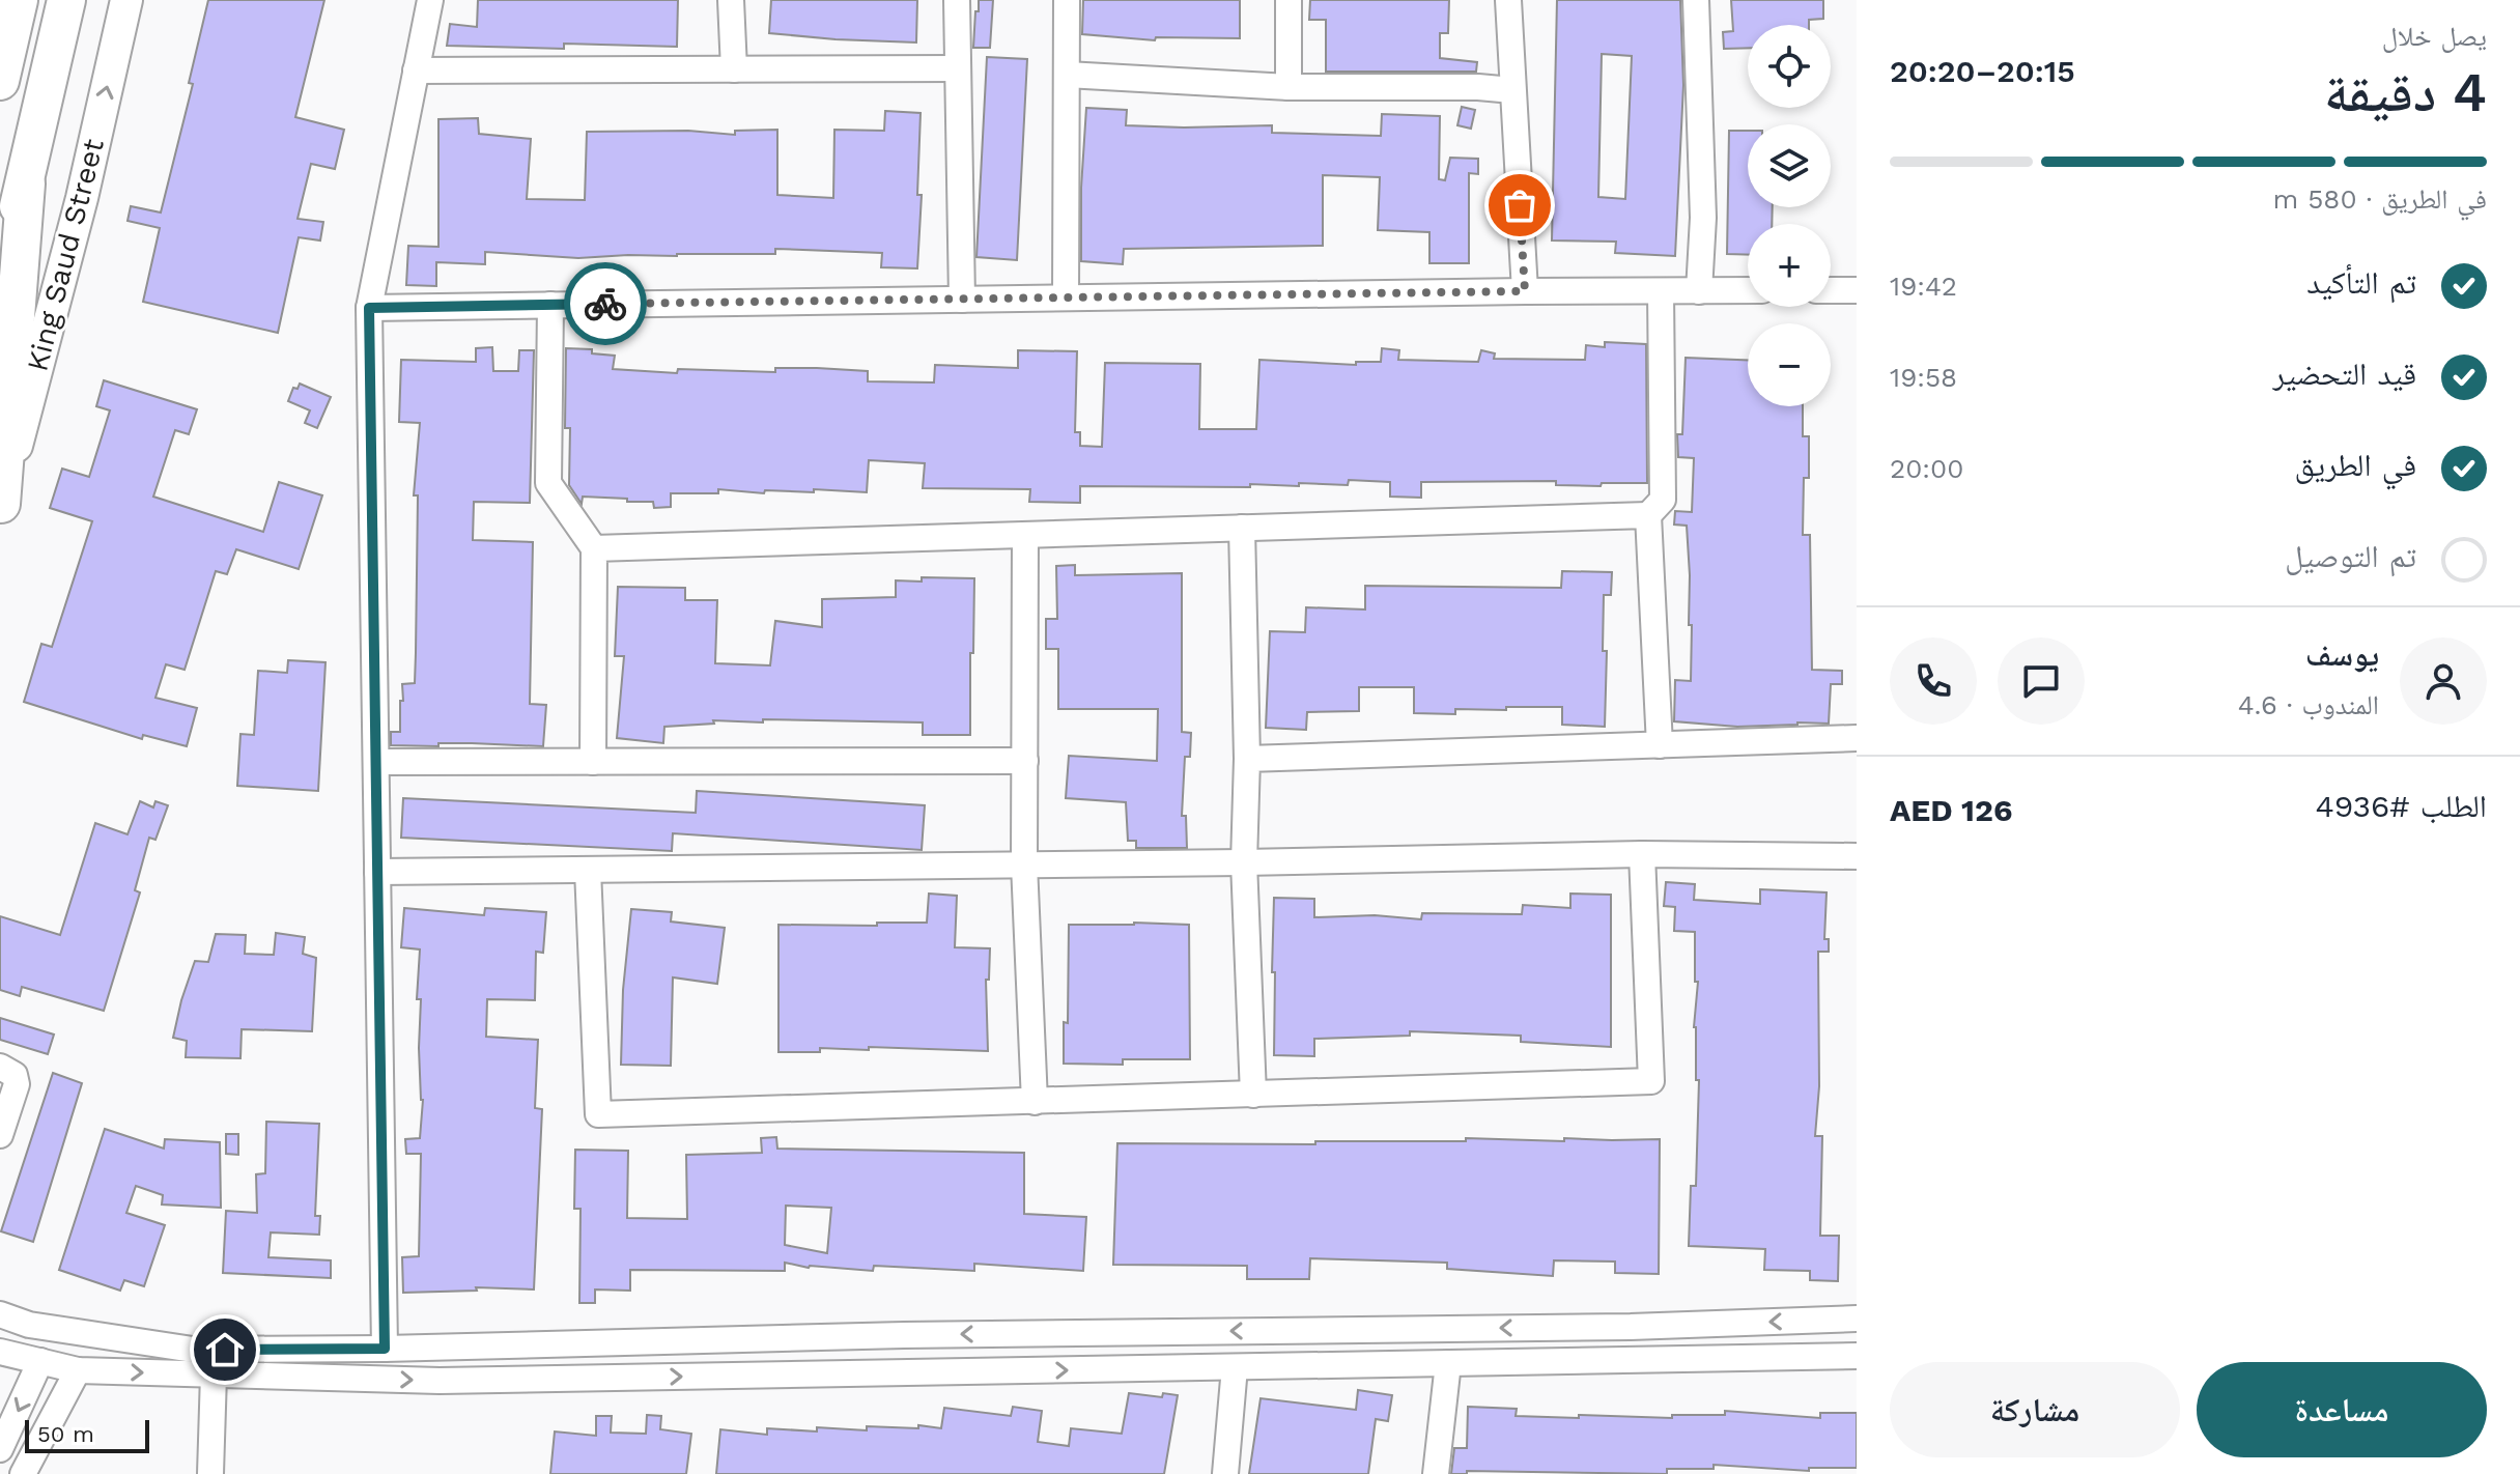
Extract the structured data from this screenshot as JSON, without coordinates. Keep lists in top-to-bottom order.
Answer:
{
  "streets": {
    "main road": ["King Saud Street"]
  },
  "one_way": ["King Saud Street"],
  "scale_bar": "50 m",
  "page": {
    "heading": ["4 دقيقة", "يصل خلال", "20:15–20:20"],
    "panel": [
      "يوسف",
      "المندوب · 4.6",
      "الطلب #4936",
      "AED 126"
    ],
    "map_buttons": ["+", "−"],
    "bar": "في الطريق · 580 m",
    "list": [
      ["تم التأكيد", "19:42"],
      ["قيد التحضير", "19:58"],
      ["في الطريق", "20:00"],
      "تم التوصيل"
    ],
    "buttons": ["مساعدة", "مشاركة"],
    "scale": "50 m"
  }
}
